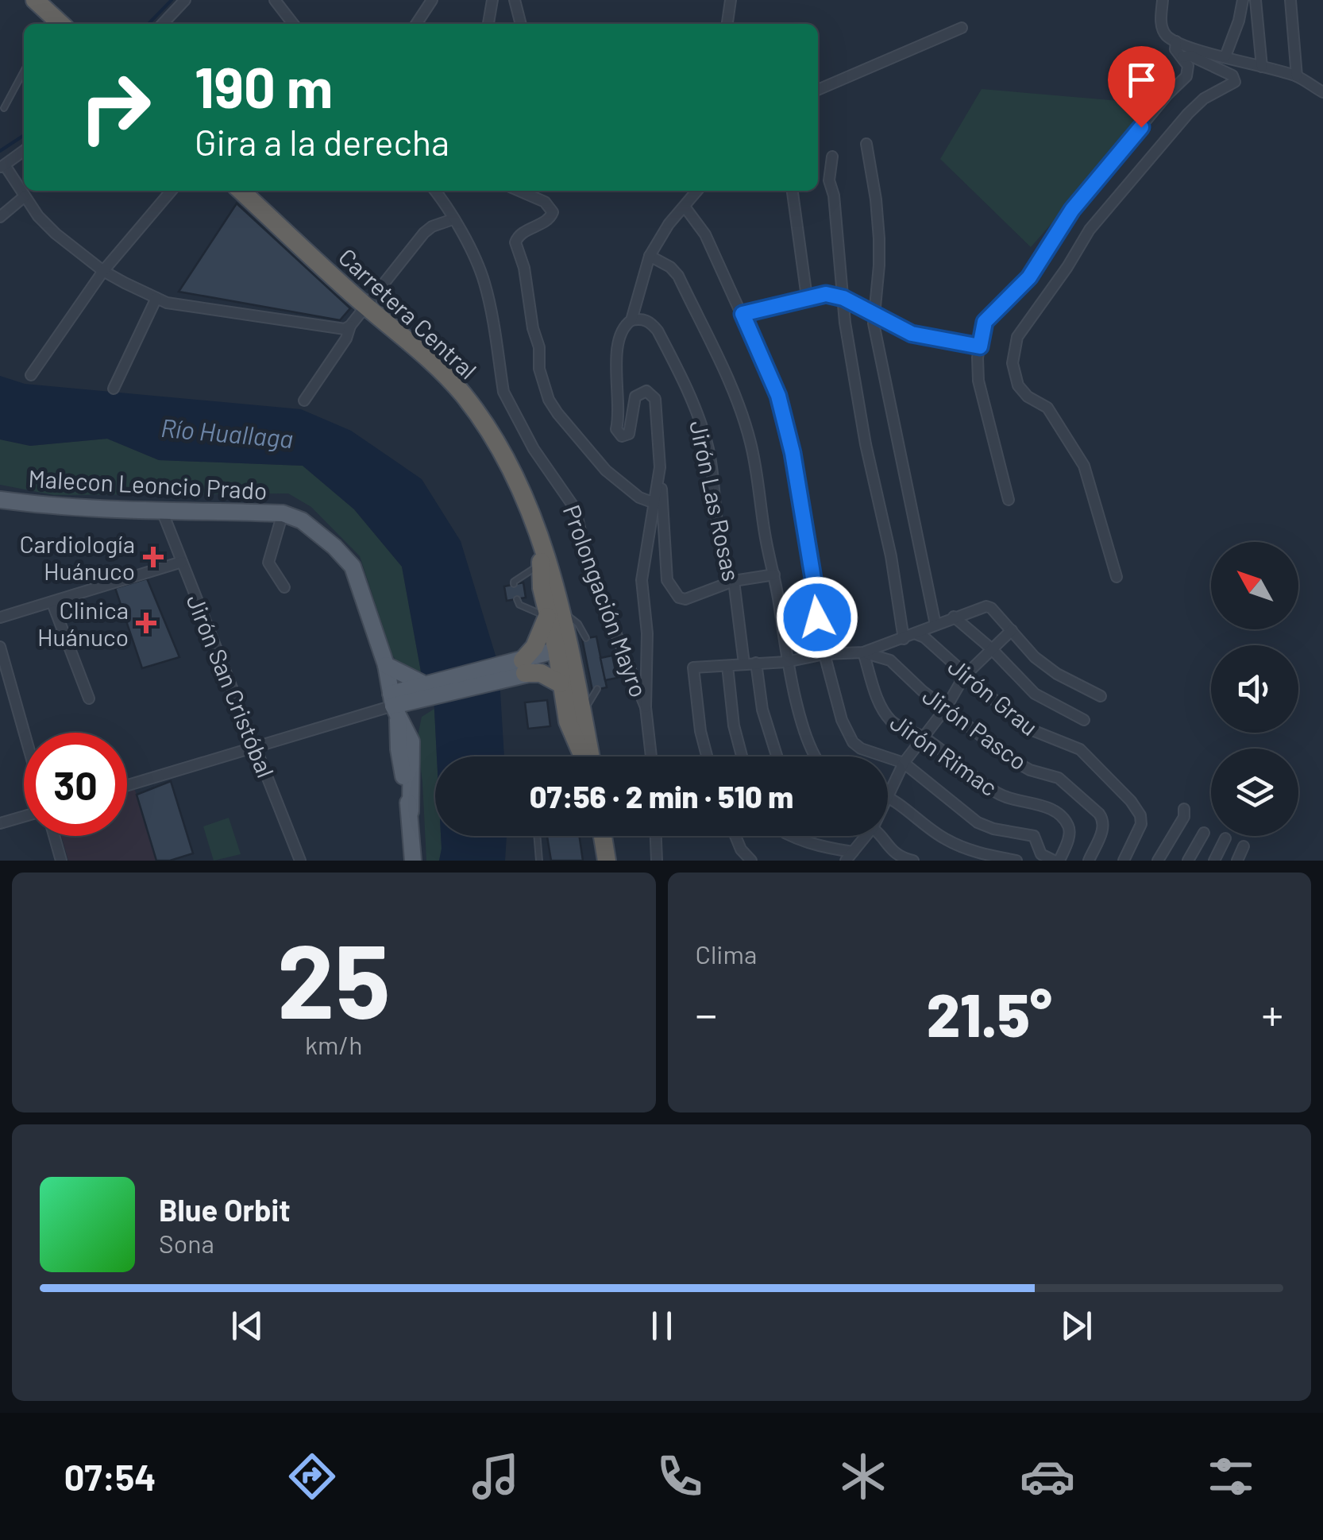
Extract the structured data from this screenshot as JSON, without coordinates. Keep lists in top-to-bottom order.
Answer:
{
  "streets": {
    "highway": ["Carretera Central"],
    "main road": ["Malecon Leoncio Prado"],
    "street": [
      "Jirón Las Rosas",
      "Prolongación Mayro",
      "Jirón San Cristóbal",
      "Jirón Grau",
      "Jirón Pasco",
      "Jirón Rimac"
    ]
  },
  "crossings": [
    ["Malecon Leoncio Prado", "Jirón San Cristóbal"],
    ["Jirón Pasco", "Jirón Rimac"]
  ],
  "water": ["Río Huallaga"],
  "places": {
    "health": ["Cardiología Huánuco", "Clinica Huánuco"]
  },
  "north": "top left",
  "page": {
    "turn": ["190 m", "Gira a la derecha"],
    "limit": "30",
    "trip": "07:56 · 2 min · 510 m",
    "tile": [
      ["25", "km/h"],
      "Clima"
    ],
    "heat": ["−", "21.5°", "+"],
    "song": ["Blue Orbit", "Sona"],
    "tabs": "07:54"
  }
}
